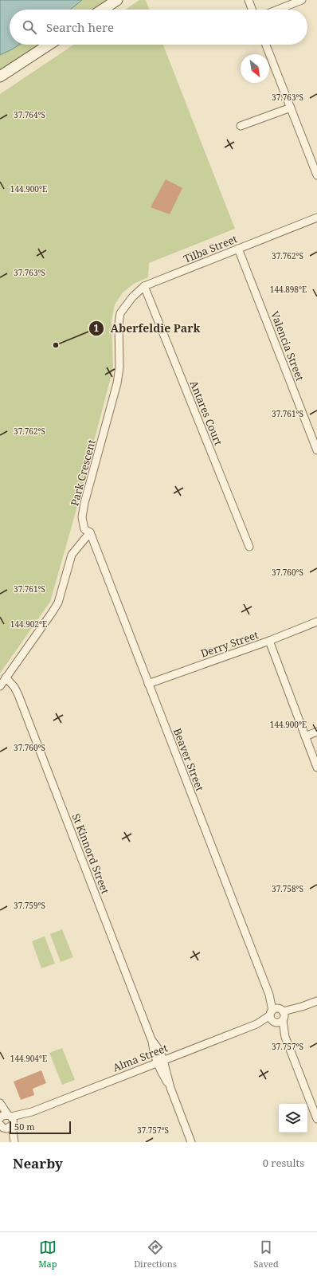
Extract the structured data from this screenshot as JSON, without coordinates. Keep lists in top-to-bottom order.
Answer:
{
  "streets": {
    "street": [
      "Tilba Street",
      "Valencia Street",
      "Antares Court",
      "Park Crescent",
      "Derry Street",
      "Beaver Street",
      "St Kinnord Street",
      "Alma Street"
    ]
  },
  "crossings": [
    ["Tilba Street", "Valencia Street"],
    ["Tilba Street", "Antares Court"],
    ["Tilba Street", "Park Crescent"],
    ["Park Crescent", "Beaver Street"],
    ["Derry Street", "Beaver Street"],
    ["Beaver Street", "Alma Street"],
    ["St Kinnord Street", "Alma Street"]
  ],
  "places": ["Aberfeldie Park"],
  "scale_bar": "50 m",
  "north": "bottom right",
  "page": {
    "search": "Search here",
    "scale": "50 m",
    "heading": ["Nearby", "0 results"],
    "nav": ["Map", "Directions", "Saved"]
  },
  "coordinates": [
    "37.763°S",
    "37.764°S",
    "144.900°E",
    "37.762°S",
    "144.898°E",
    "37.761°S",
    "37.760°S",
    "144.902°E",
    "37.758°S",
    "37.759°S",
    "37.757°S",
    "144.904°E"
  ]
}
